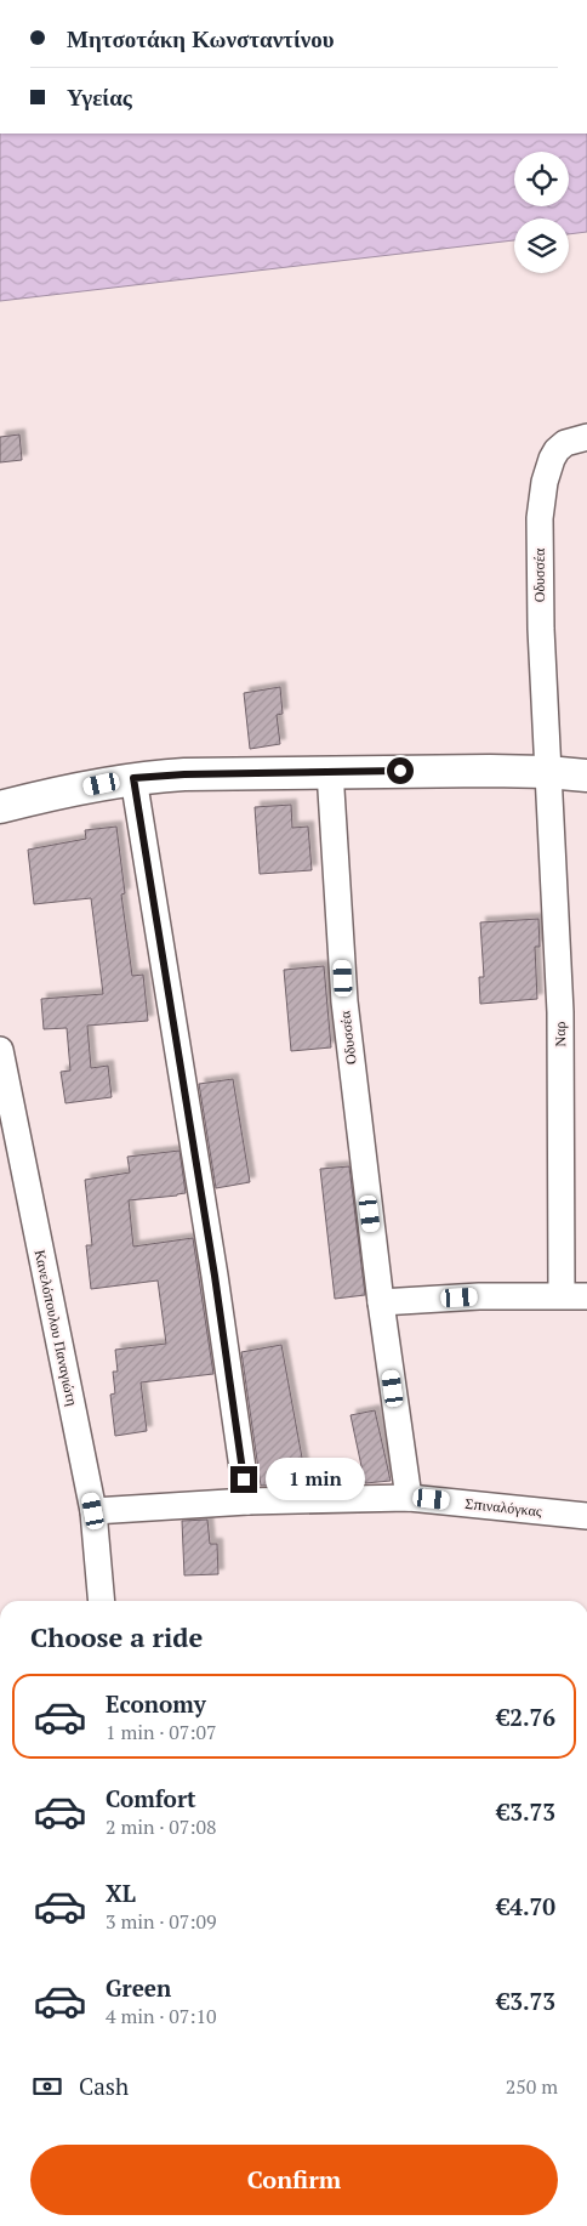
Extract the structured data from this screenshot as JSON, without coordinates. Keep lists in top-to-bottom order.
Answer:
{
  "streets": {
    "street": [
      "Οδυσσέα",
      "Ναρ",
      "Κανελόπουλου Παναγιώτη",
      "Σπιναλόγκας"
    ]
  },
  "crossings": [
    ["Οδυσσέα", "Ναρ"],
    ["Οδυσσέα", "Σπιναλόγκας"],
    ["Κανελόπουλου Παναγιώτη", "Σπιναλόγκας"]
  ],
  "page": {
    "banner": ["Μητσοτάκη Κωνσταντίνου", "Υγείας"],
    "bubble": "1 min",
    "heading": "Choose a ride",
    "list": [
      {
        "name": "Economy",
        "note": "1 min · 07:07",
        "value": "€2.76"
      },
      {
        "name": "Comfort",
        "note": "2 min · 07:08",
        "value": "€3.73"
      },
      {
        "name": "XL",
        "note": "3 min · 07:09",
        "value": "€4.70"
      },
      {
        "name": "Green",
        "note": "4 min · 07:10",
        "value": "€3.73"
      }
    ],
    "pay": ["Cash", "250 m"],
    "buttons": "Confirm"
  }
}
